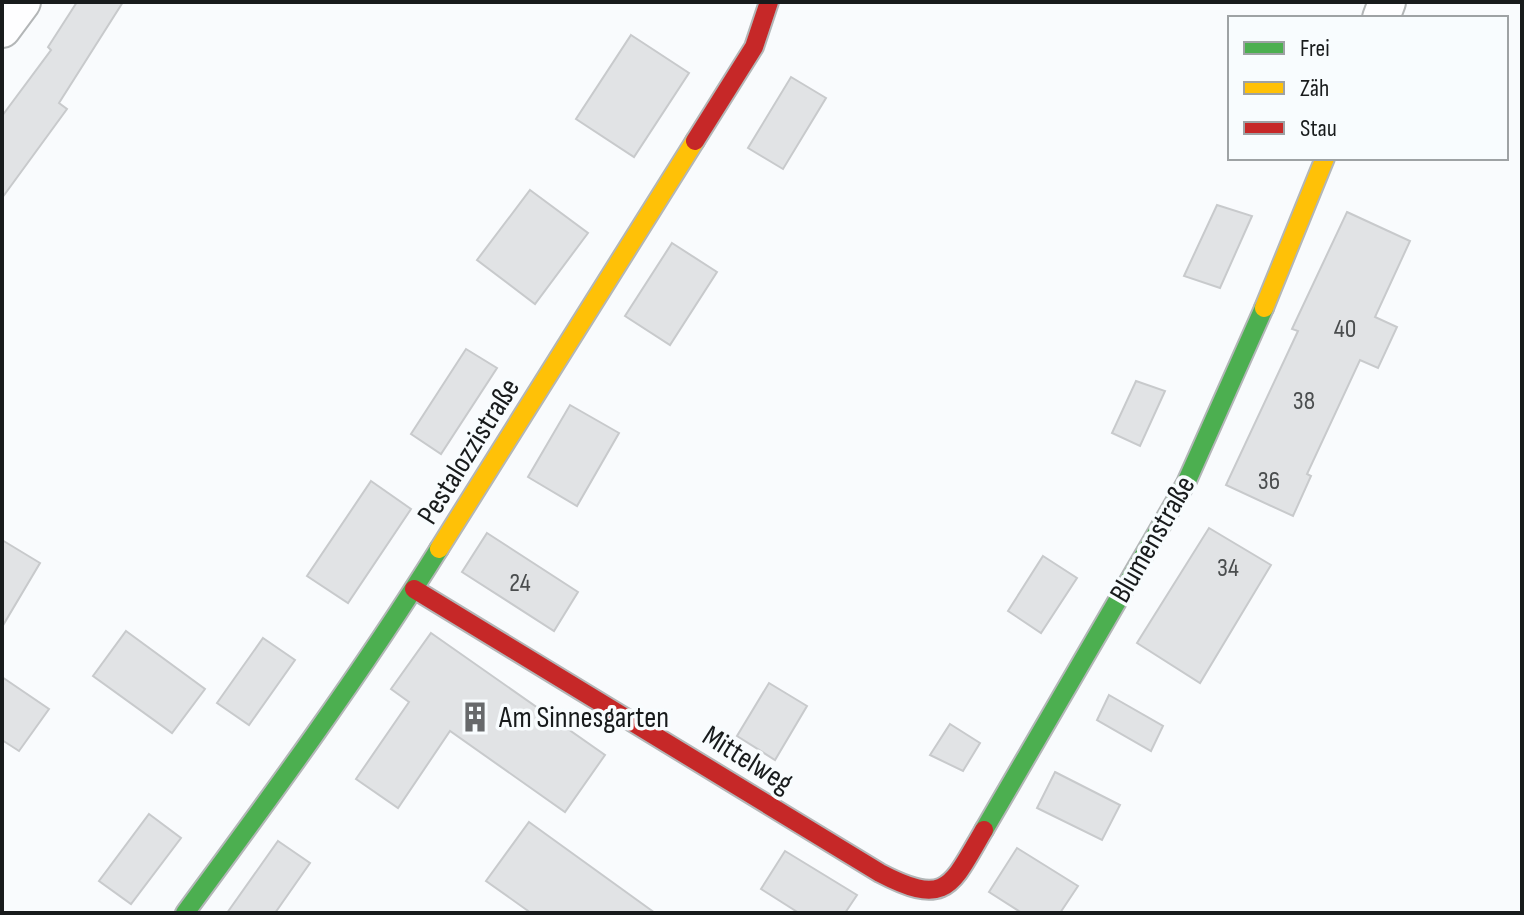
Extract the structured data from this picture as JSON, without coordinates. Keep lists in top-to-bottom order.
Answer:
{
  "streets": {
    "street": ["Pestalozzistraße", "Blumenstraße", "Mittelweg"]
  },
  "crossings": [
    ["Pestalozzistraße", "Mittelweg"],
    ["Blumenstraße", "Mittelweg"]
  ],
  "places": {
    "building": ["Am Sinnesgarten"]
  },
  "house_numbers": [
    "40",
    "38",
    "36",
    "34",
    "24"
  ],
  "legend": ["Frei", "Zäh", "Stau"]
}
